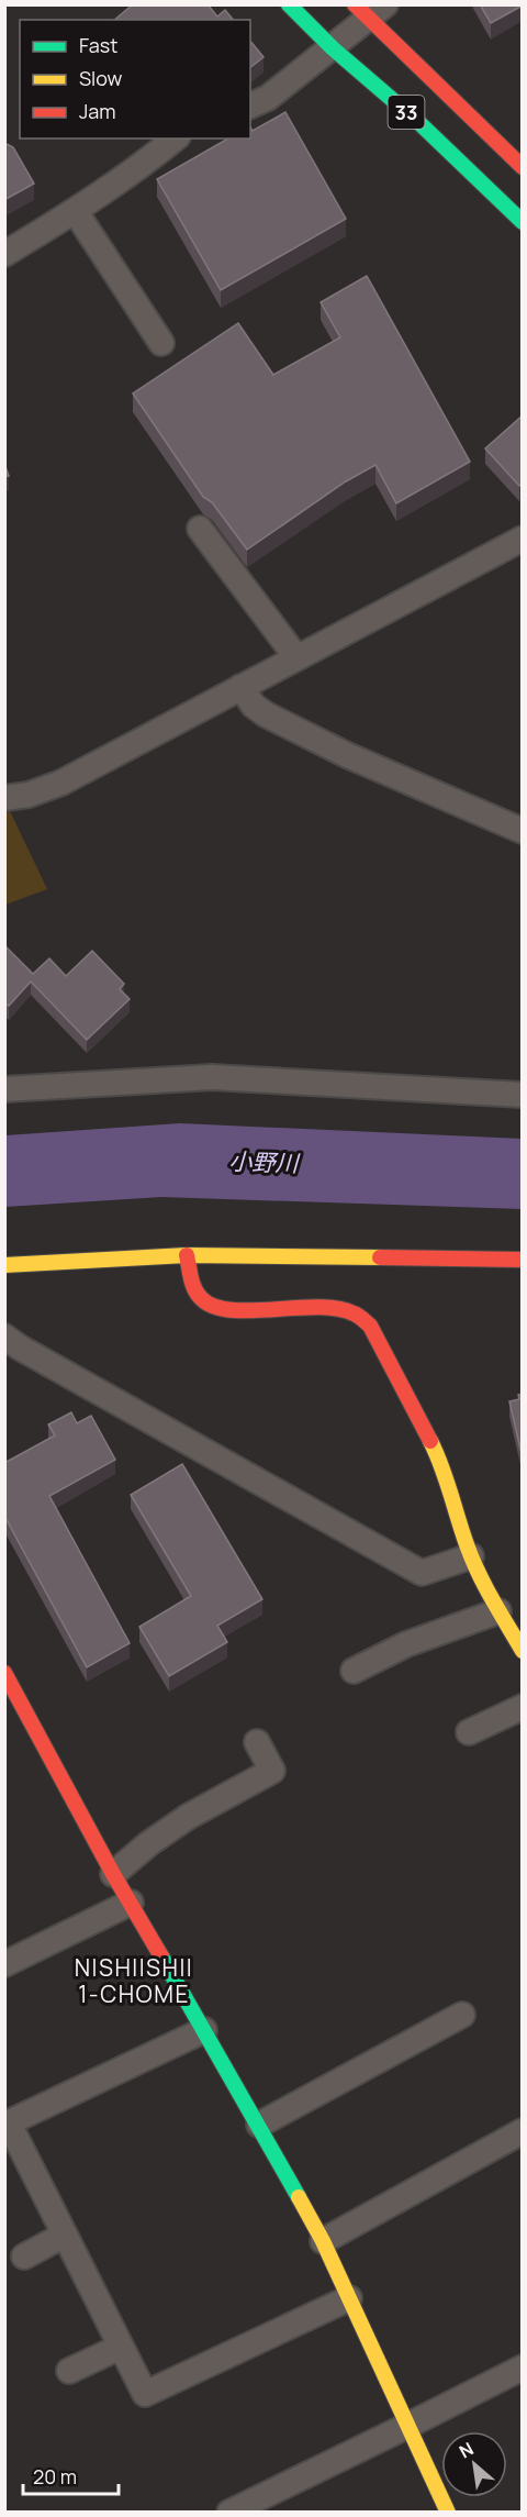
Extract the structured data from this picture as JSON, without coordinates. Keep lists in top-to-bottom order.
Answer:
{
  "streets": {
    "main road": ["33"]
  },
  "districts": ["NISHIISHII 1-CHOME"],
  "water": ["小野川"],
  "legend": ["Fast", "Slow", "Jam"],
  "scale_bar": "20 m",
  "north": "top left"
}
